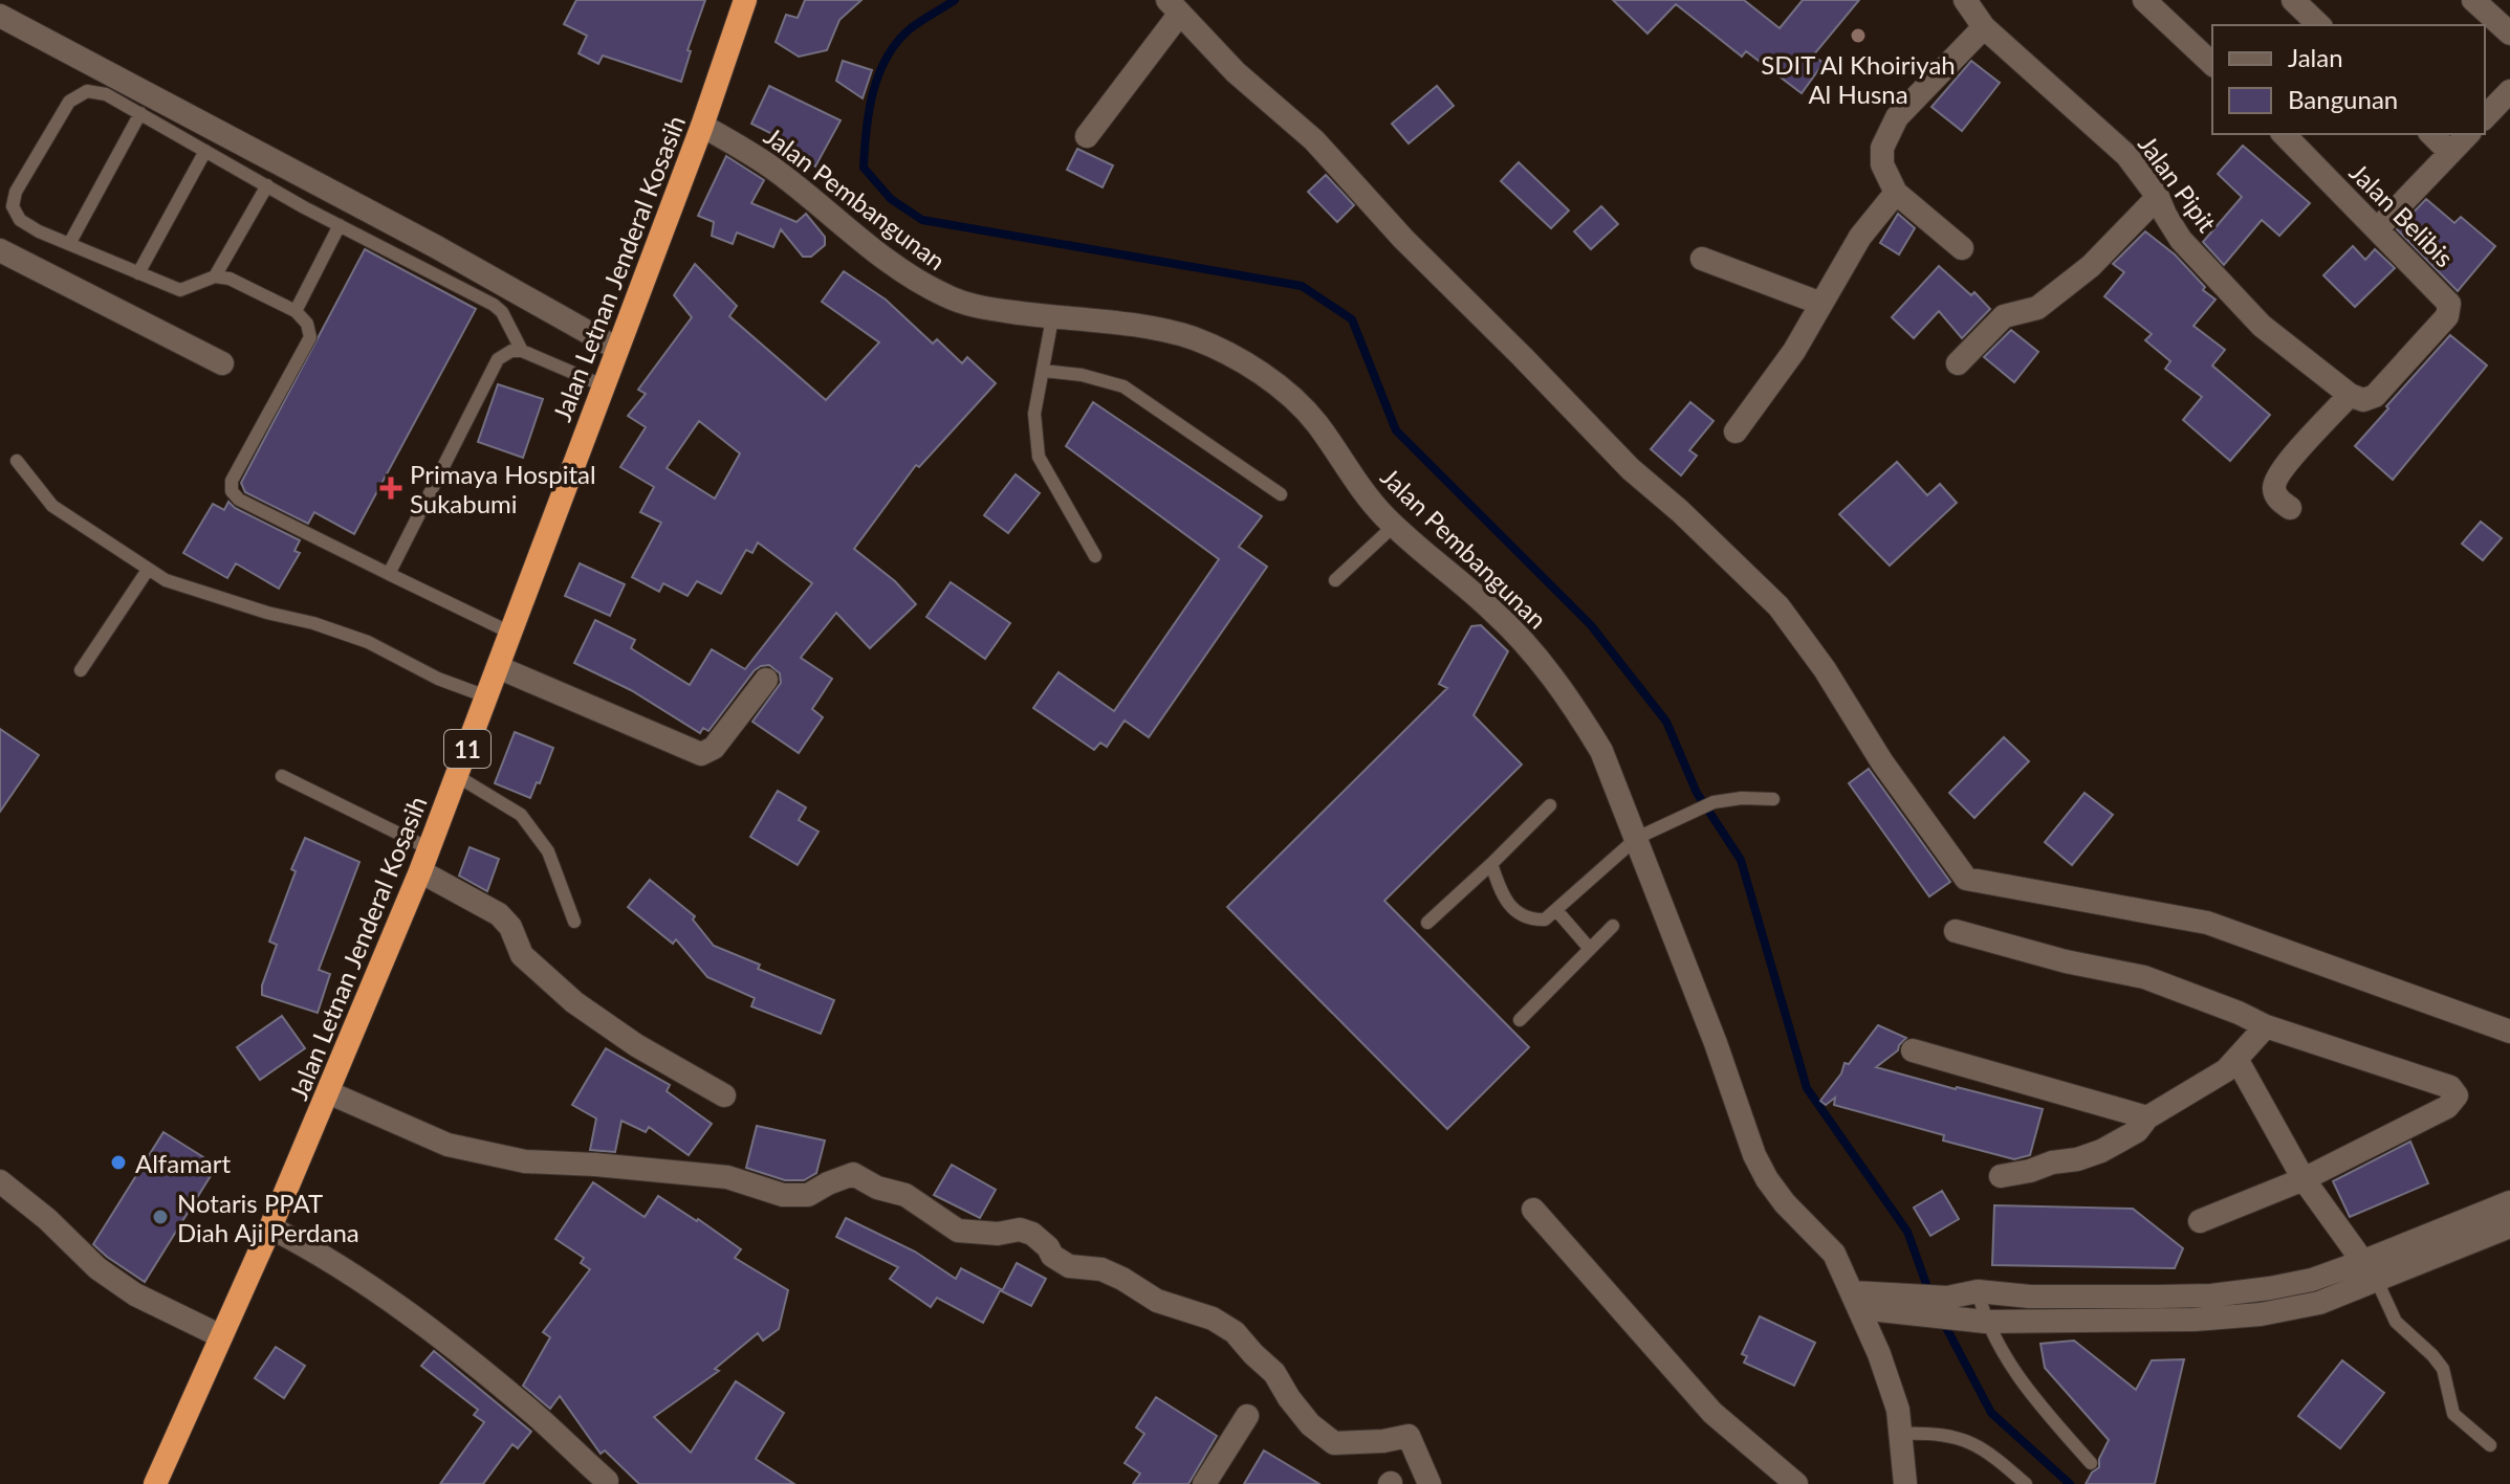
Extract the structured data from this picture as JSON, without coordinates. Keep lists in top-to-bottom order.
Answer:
{
  "streets": {
    "highway": ["Jalan Letnan Jenderal Kosasih", "11"],
    "street": ["Jalan Pipit", "Jalan Pembangunan", "Jalan Belibis"]
  },
  "crossings": [
    ["Jalan Pipit", "Jalan Belibis"],
    ["Jalan Pembangunan", "Jalan Letnan Jenderal Kosasih"]
  ],
  "places": {
    "other": ["SDIT Al Khoiriyah Al Husna", "Alfamart", "Notaris PPAT Diah Aji Perdana"],
    "health": ["Primaya Hospital Sukabumi"]
  },
  "legend": ["Jalan", "Bangunan"]
}
